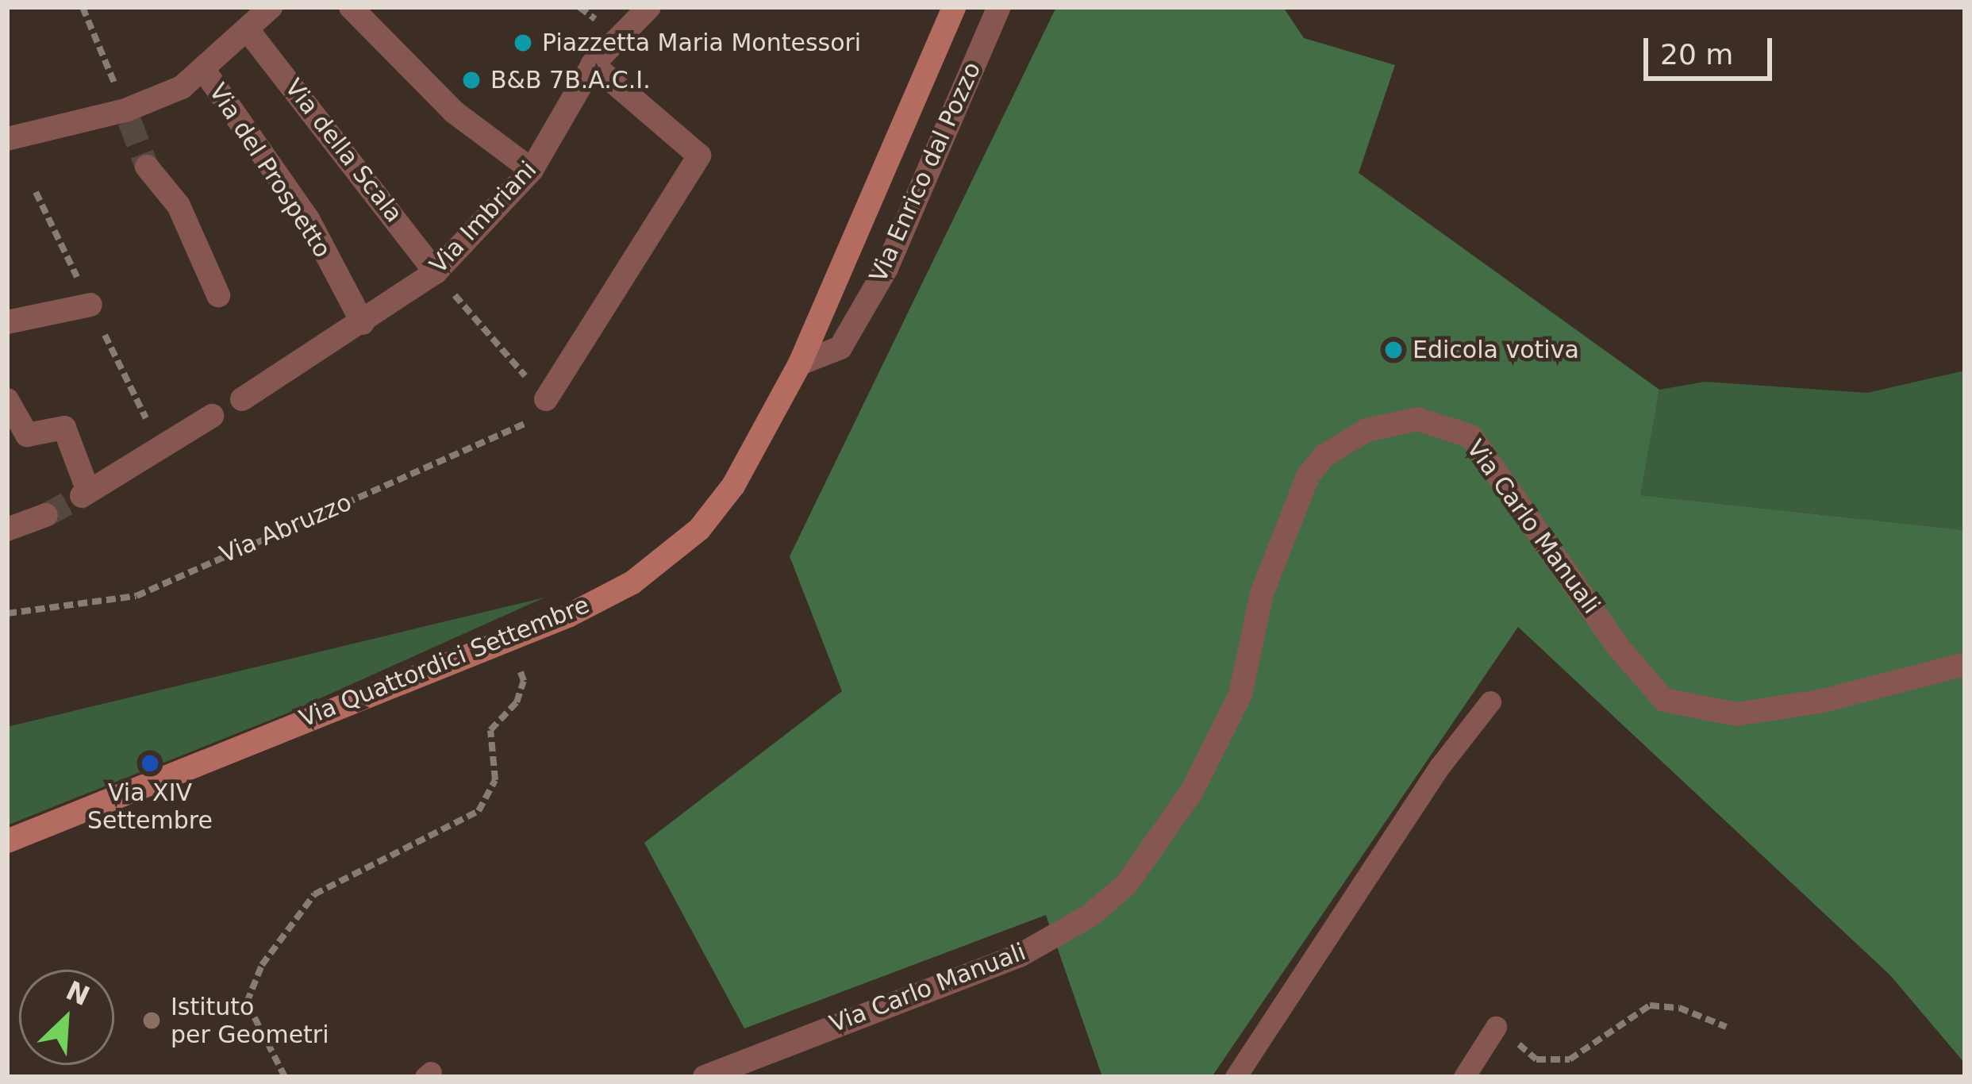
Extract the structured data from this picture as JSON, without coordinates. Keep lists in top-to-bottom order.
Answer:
{
  "streets": {
    "main road": ["Via Quattordici Settembre"],
    "street": [
      "Via della Scala",
      "Via del Prospetto",
      "Via Enrico dal Pozzo",
      "Via Imbriani",
      "Via Carlo Manuali"
    ],
    "path": ["Via Abruzzo"]
  },
  "crossings": [
    ["Via della Scala", "Via Imbriani"],
    ["Via del Prospetto", "Via Imbriani"],
    ["Via Enrico dal Pozzo", "Via Quattordici Settembre"]
  ],
  "places": [
    "Piazzetta Maria Montessori",
    "B&B 7B.A.C.I.",
    "Edicola votiva",
    "Via XIV Settembre",
    "Istituto per Geometri"
  ],
  "scale_bar": "20 m",
  "north": "top right"
}
